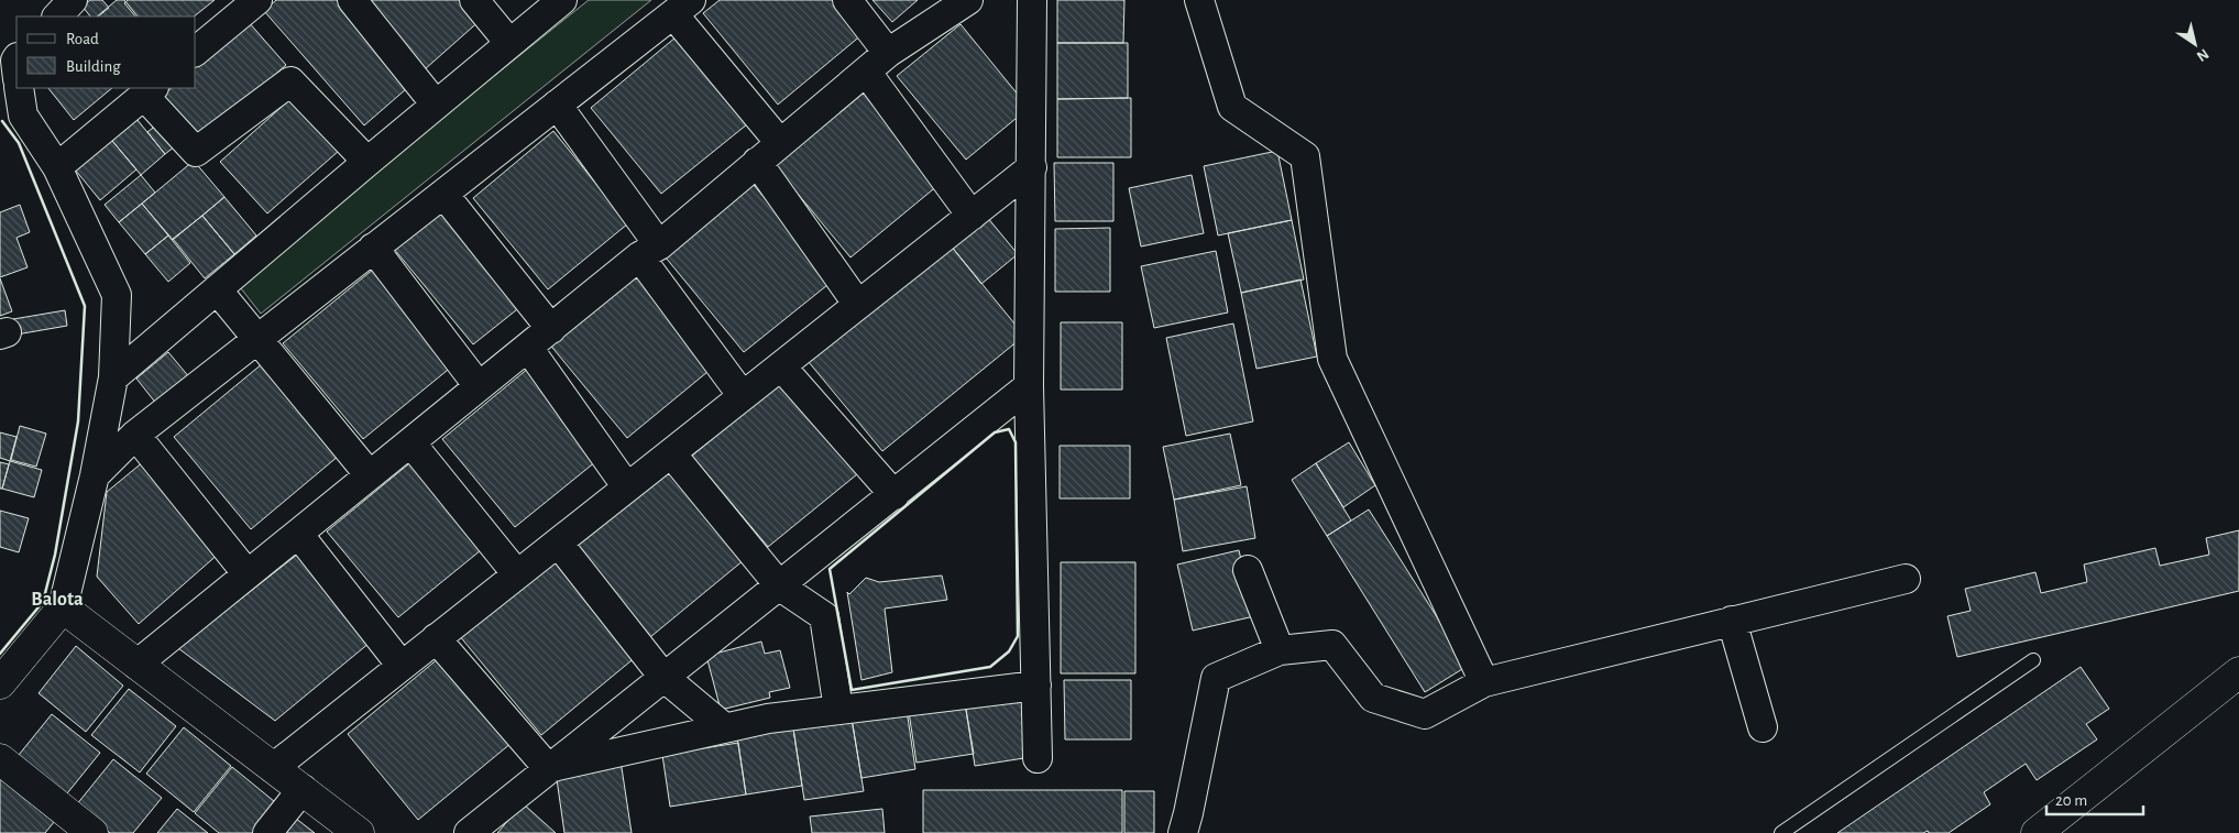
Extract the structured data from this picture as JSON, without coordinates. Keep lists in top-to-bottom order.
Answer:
{
  "districts": ["Balota"],
  "legend": ["Road", "Building"],
  "scale_bar": "20 m",
  "north": "bottom right"
}
